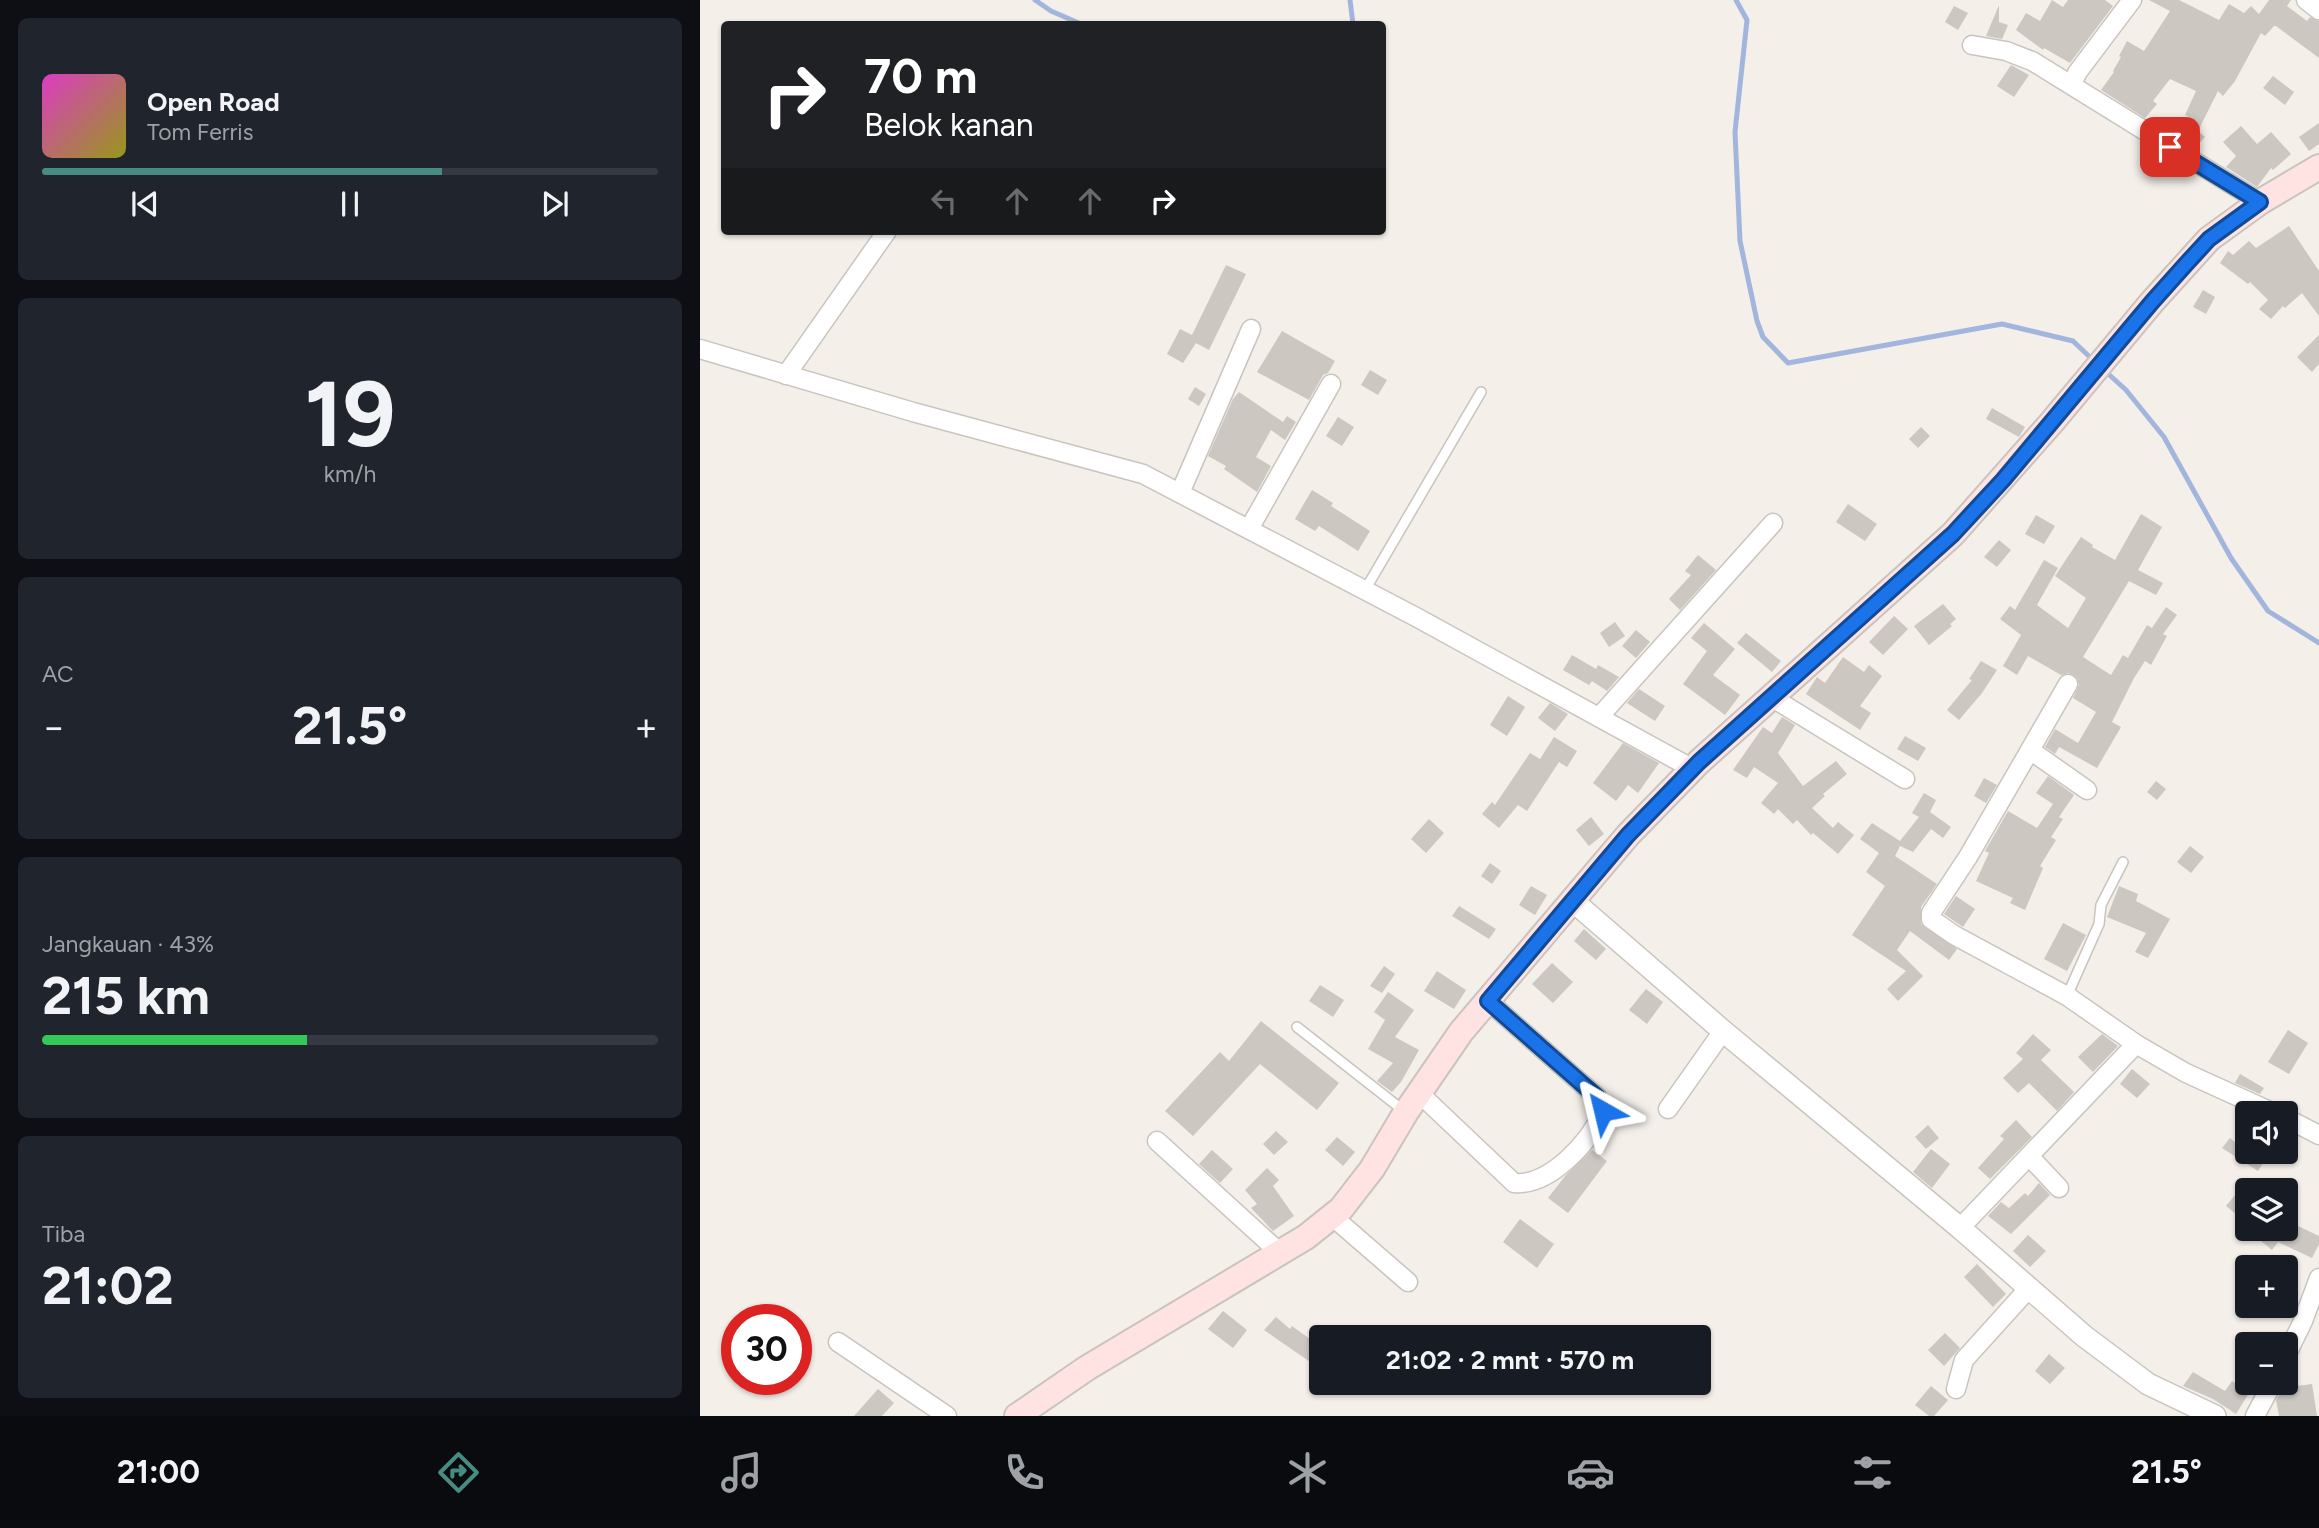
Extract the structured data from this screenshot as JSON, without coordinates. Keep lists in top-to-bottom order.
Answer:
{
  "page": {
    "turn": ["70 m", "Belok kanan"],
    "song": ["Open Road", "Tom Ferris"],
    "tile": [
      ["19", "km/h"],
      "AC",
      ["Jangkauan · 43%", "215 km"],
      ["Tiba", "21:02"]
    ],
    "heat": ["−", "21.5°", "+"],
    "map_buttons": ["+", "−"],
    "limit": "30",
    "trip": "21:02 · 2 mnt · 570 m",
    "tabs": ["21:00", "21.5°"]
  }
}
